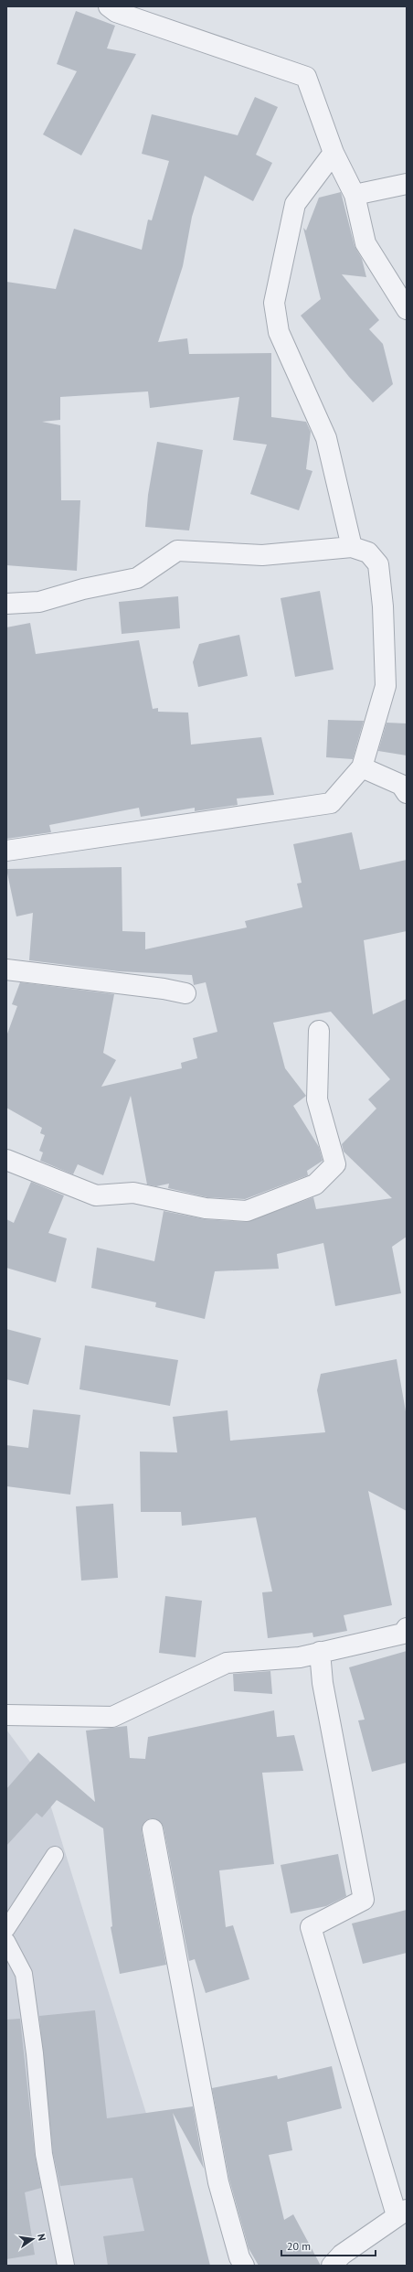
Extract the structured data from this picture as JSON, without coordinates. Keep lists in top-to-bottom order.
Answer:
{
  "scale_bar": "20 m",
  "north": "right"
}
